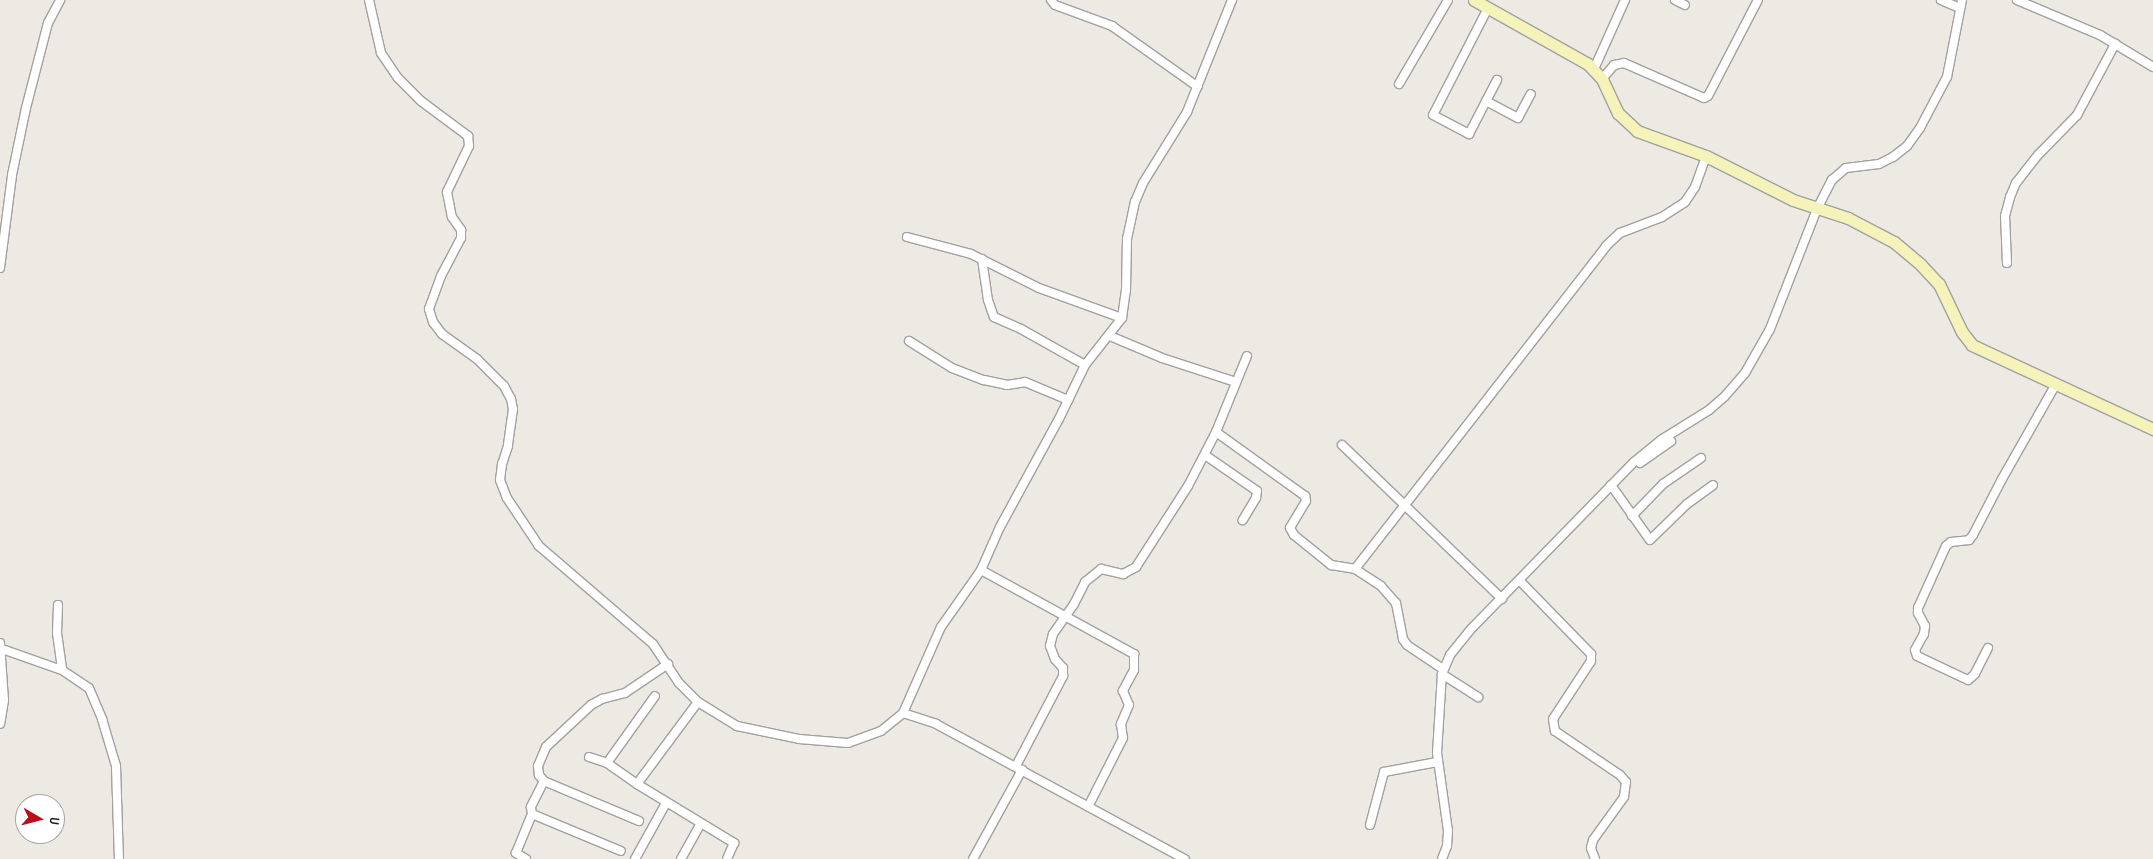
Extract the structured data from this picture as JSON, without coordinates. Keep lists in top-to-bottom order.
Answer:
{
  "north": "right"
}
